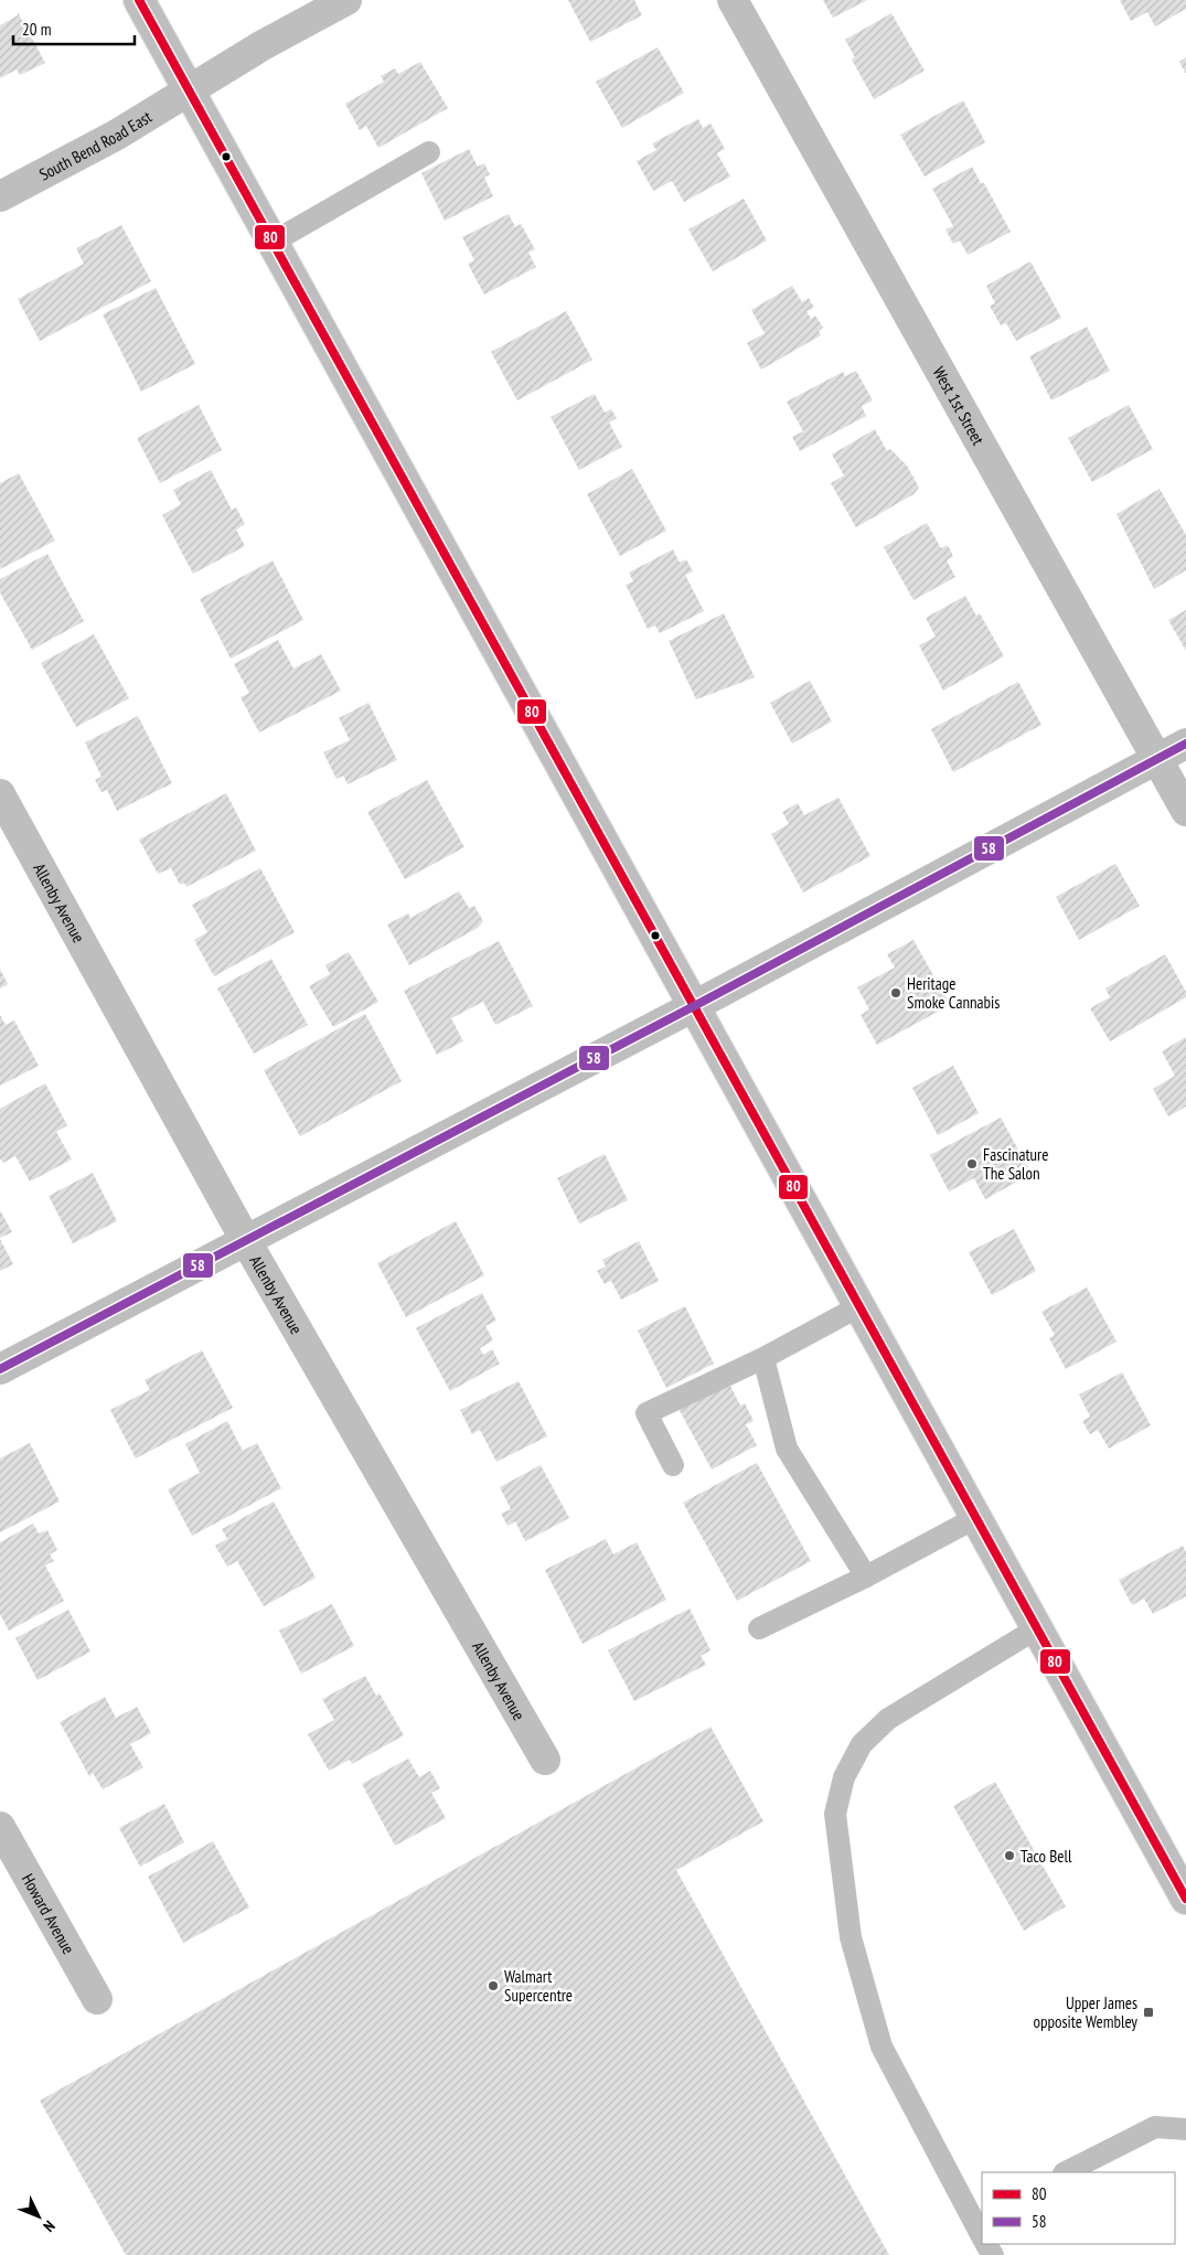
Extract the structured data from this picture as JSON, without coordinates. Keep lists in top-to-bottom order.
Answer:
{
  "streets": {
    "street": [
      "South Bend Road East",
      "West 1st Street",
      "Allenby Avenue",
      "Howard Avenue"
    ]
  },
  "places": {
    "other": [
      "Heritage Smoke Cannabis",
      "Fascinature The Salon",
      "Taco Bell",
      "Walmart Supercentre"
    ],
    "transit": ["Upper James opposite Wembley"]
  },
  "lines": ["transit line 80", "transit line 58"],
  "legend": ["80", "58"],
  "scale_bar": "20 m",
  "north": "bottom right"
}
